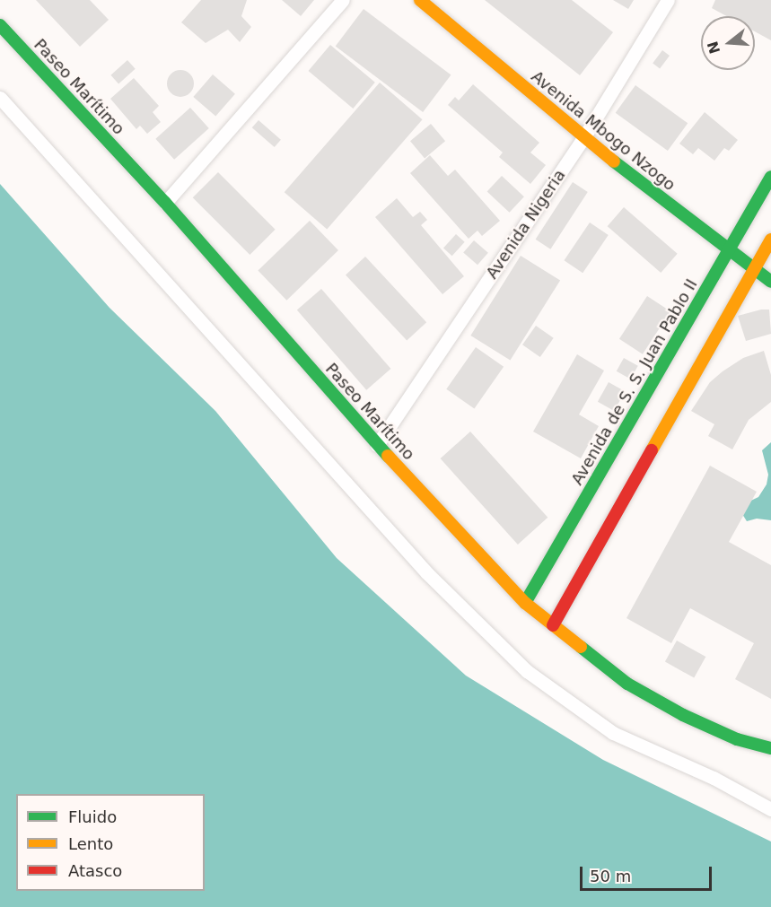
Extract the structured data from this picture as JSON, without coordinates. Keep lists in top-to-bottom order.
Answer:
{
  "streets": {
    "street": [
      "Paseo Marítimo",
      "Avenida Mbogo Nzogo",
      "Avenida Nigeria",
      "Avenida de S. S. Juan Pablo II"
    ]
  },
  "crossings": [
    ["Paseo Marítimo", "Avenida Nigeria"],
    ["Paseo Marítimo", "Avenida de S. S. Juan Pablo II"],
    ["Avenida Mbogo Nzogo", "Avenida Nigeria"],
    ["Avenida Mbogo Nzogo", "Avenida de S. S. Juan Pablo II"]
  ],
  "legend": ["Fluido", "Lento", "Atasco"],
  "scale_bar": "50 m",
  "north": "left"
}
